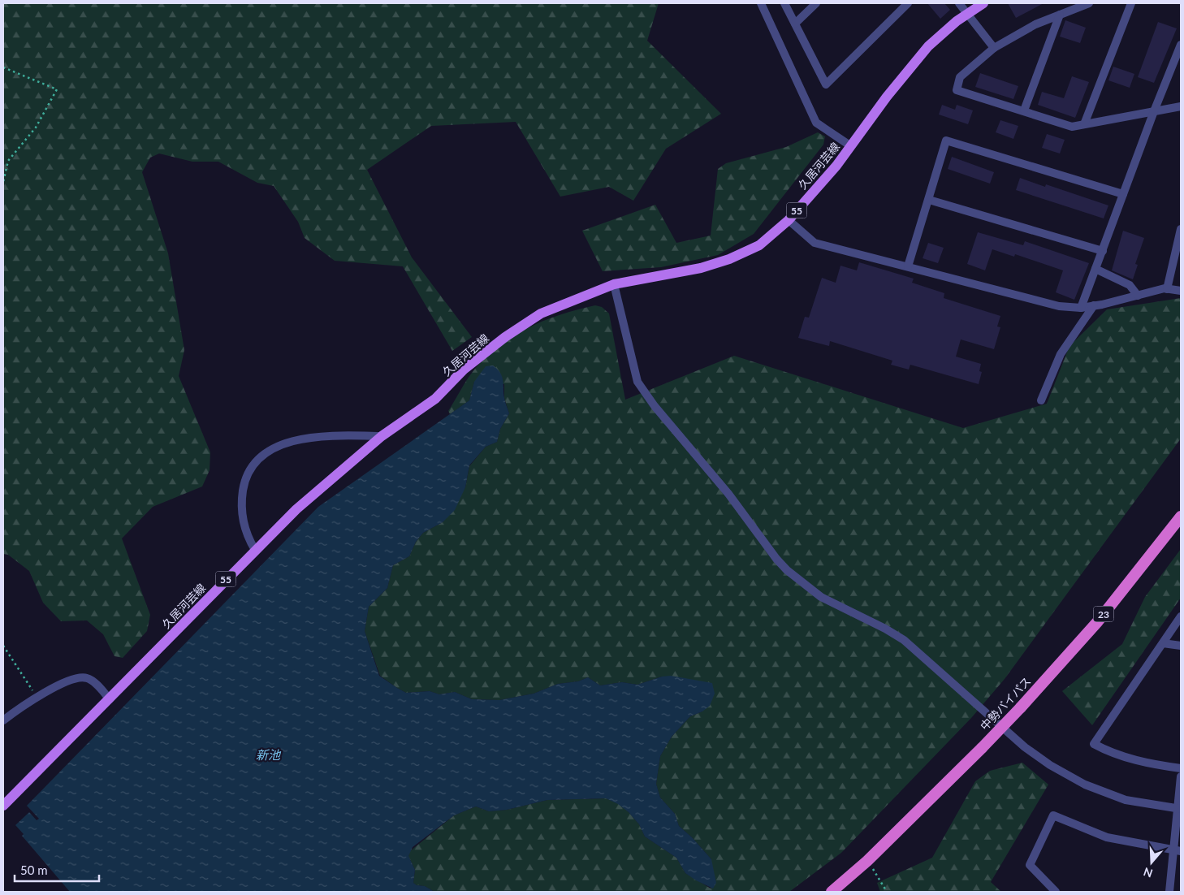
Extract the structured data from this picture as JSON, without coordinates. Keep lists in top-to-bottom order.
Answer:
{
  "streets": {
    "highway": ["23", "中勢バイパス"],
    "main road": ["久居河芸線", "55"]
  },
  "water": ["新池"],
  "scale_bar": "50 m",
  "north": "bottom"
}
